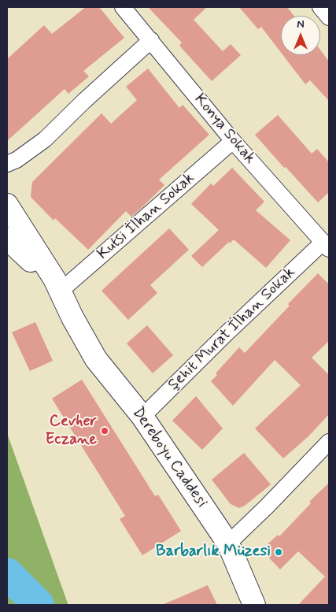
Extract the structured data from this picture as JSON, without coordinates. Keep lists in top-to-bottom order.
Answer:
{
  "streets": {
    "main road": ["Dereboyu Caddesi"],
    "street": ["Konya Sokak", "Kutsi İlhan Sokak", "Şehit Murat İlhan Sokak"]
  },
  "crossings": [
    ["Konya Sokak", "Kutsi İlhan Sokak"],
    ["Konya Sokak", "Şehit Murat İlhan Sokak"],
    ["Kutsi İlhan Sokak", "Dereboyu Caddesi"],
    ["Şehit Murat İlhan Sokak", "Dereboyu Caddesi"]
  ],
  "places": ["Cevher Eczane", "Barbarlık Müzesi"],
  "north": "top"
}
